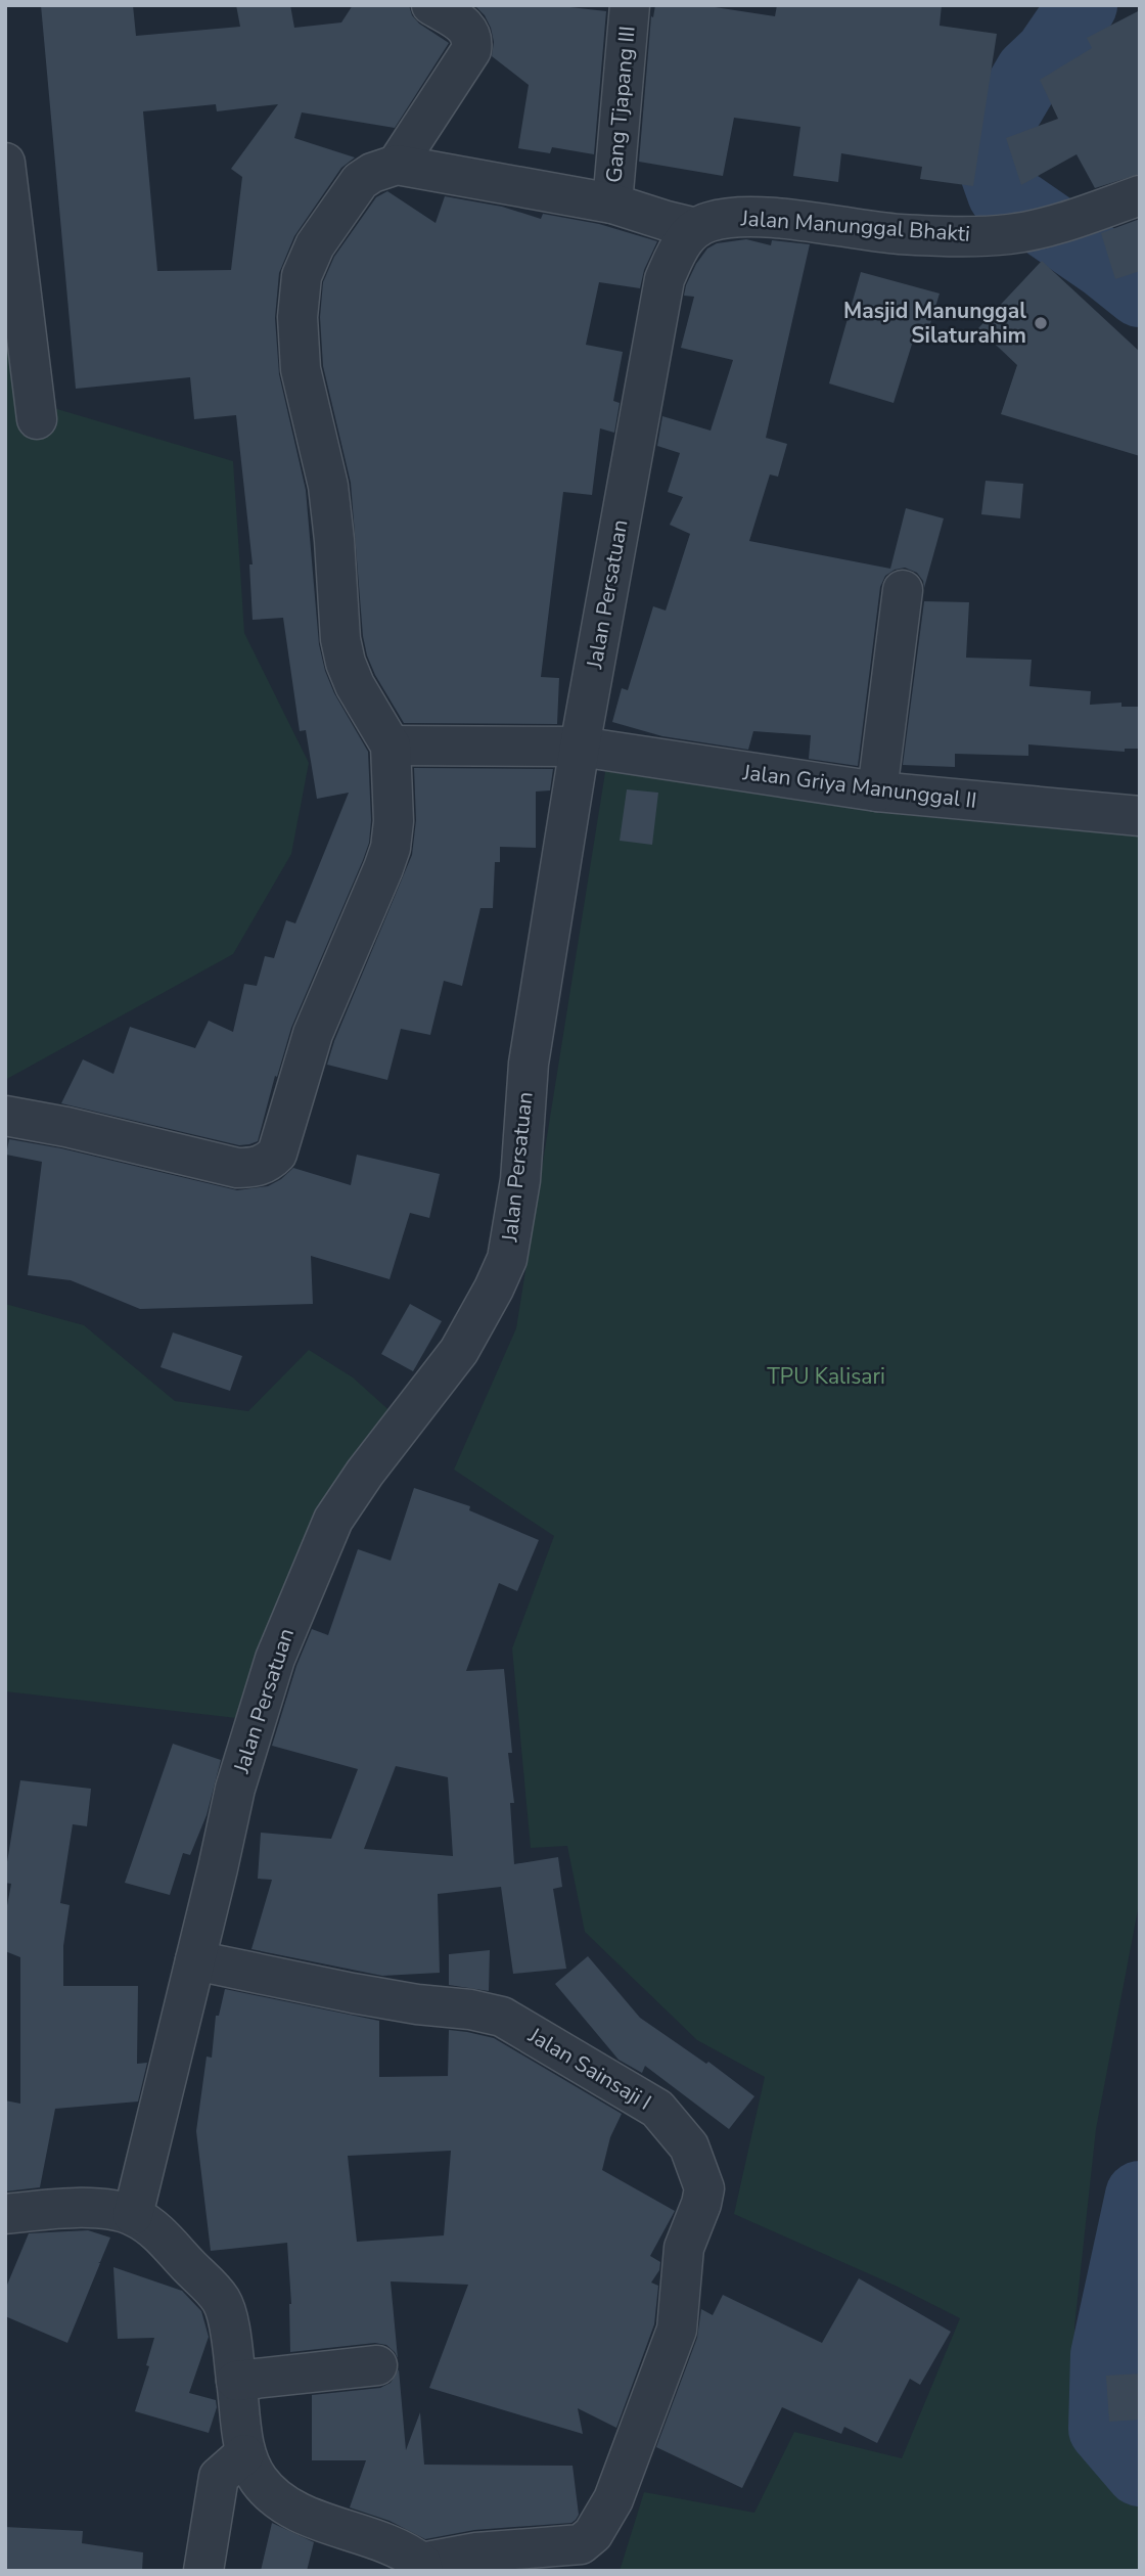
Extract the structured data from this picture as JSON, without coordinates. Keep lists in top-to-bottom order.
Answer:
{
  "streets": {
    "street": [
      "Gang Tjapang III",
      "Jalan Manunggal Bhakti",
      "Jalan Persatuan",
      "Jalan Griya Manunggal II",
      "Jalan Sainsaji I"
    ]
  },
  "crossings": [
    ["Jalan Manunggal Bhakti", "Jalan Persatuan"],
    ["Jalan Persatuan", "Jalan Griya Manunggal II"],
    ["Jalan Persatuan", "Jalan Sainsaji I"]
  ],
  "parks": ["TPU Kalisari"],
  "places": ["Masjid Manunggal Silaturahim"]
}
